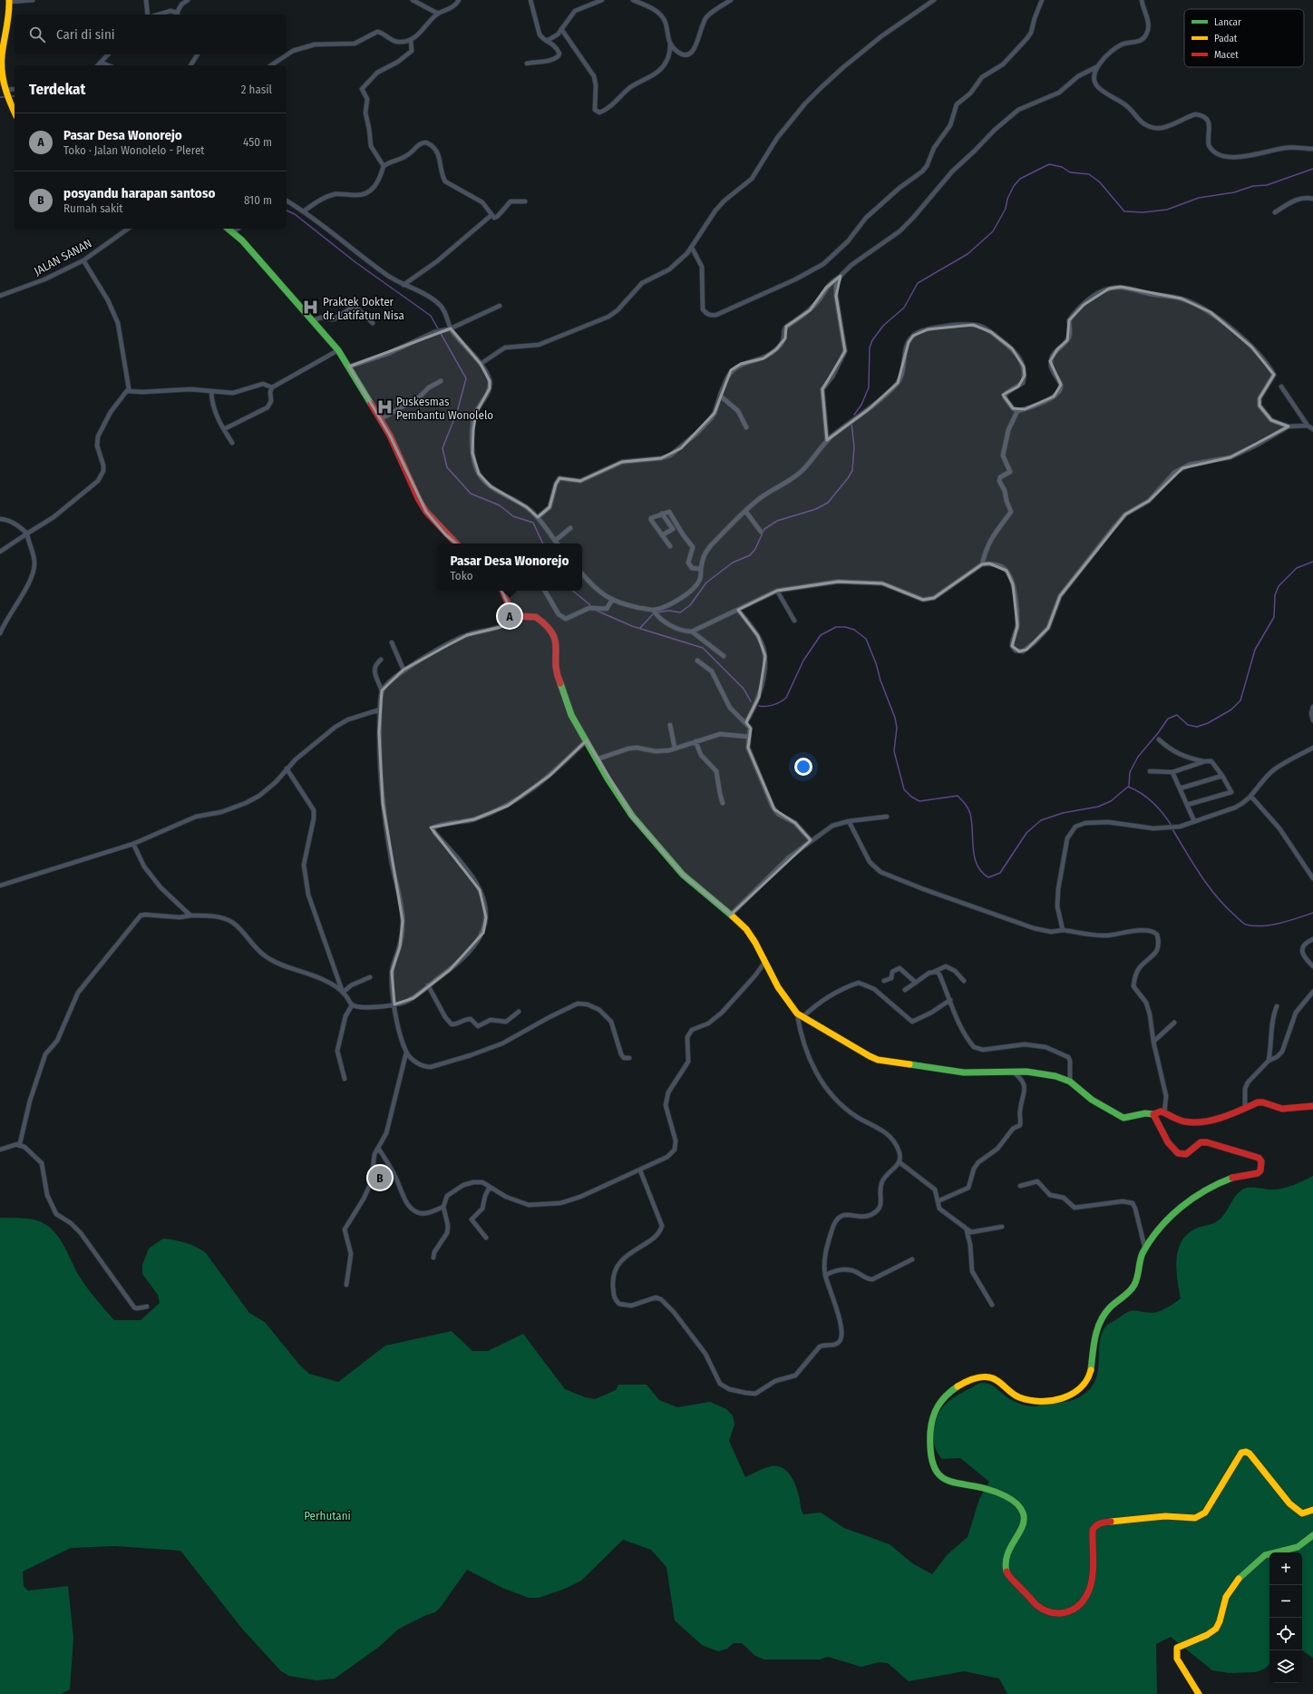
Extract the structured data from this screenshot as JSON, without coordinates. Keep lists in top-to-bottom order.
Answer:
{
  "streets": {
    "street": ["JALAN SANAN"]
  },
  "parks": ["Perhutani"],
  "places": {
    "hospital": ["Praktek Dokter dr. Latifatun Nisa", "Puskesmas Pembantu Wonolelo"]
  },
  "legend": ["Lancar", "Padat", "Macet"],
  "page": {
    "search": "Cari di sini",
    "heading": ["Terdekat", "2 hasil"],
    "list": [
      {
        "mark": "A",
        "name": "Pasar Desa Wonorejo",
        "note": "Toko · Jalan Wonolelo - Pleret",
        "value": "450 m"
      },
      {
        "mark": "B",
        "name": "posyandu harapan santoso",
        "note": "Rumah sakit",
        "value": "810 m"
      }
    ],
    "popup": ["Pasar Desa Wonorejo", "Toko"],
    "pins": ["A", "B"],
    "map_buttons": ["+", "−"]
  }
}
